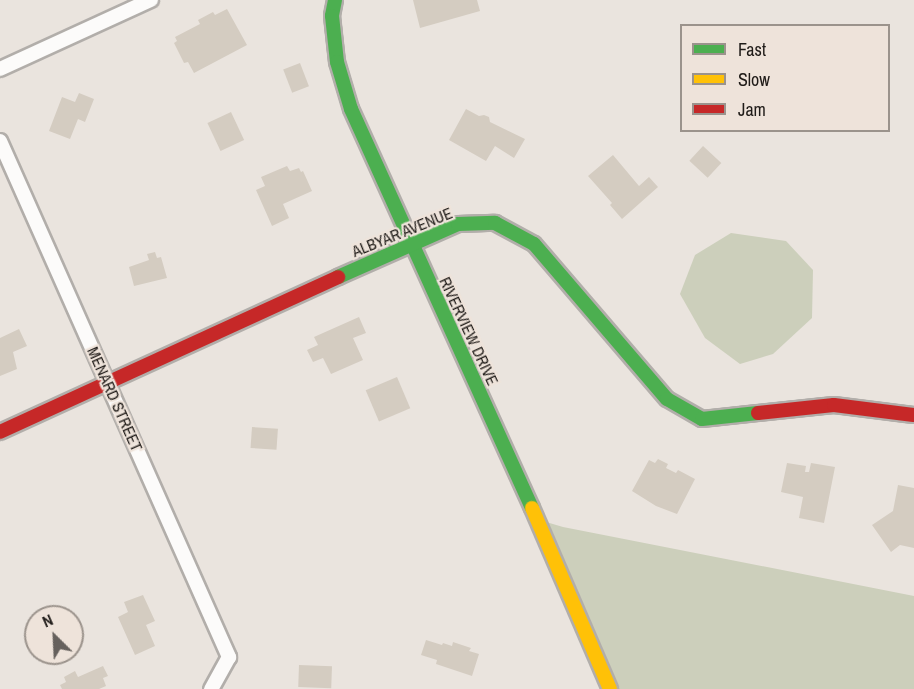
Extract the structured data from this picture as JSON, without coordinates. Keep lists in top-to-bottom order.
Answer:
{
  "streets": {
    "street": ["ALBYAR AVENUE", "RIVERVIEW DRIVE", "MENARD STREET"]
  },
  "crossings": [
    ["ALBYAR AVENUE", "RIVERVIEW DRIVE"],
    ["ALBYAR AVENUE", "MENARD STREET"]
  ],
  "legend": ["Fast", "Slow", "Jam"],
  "north": "top left"
}
